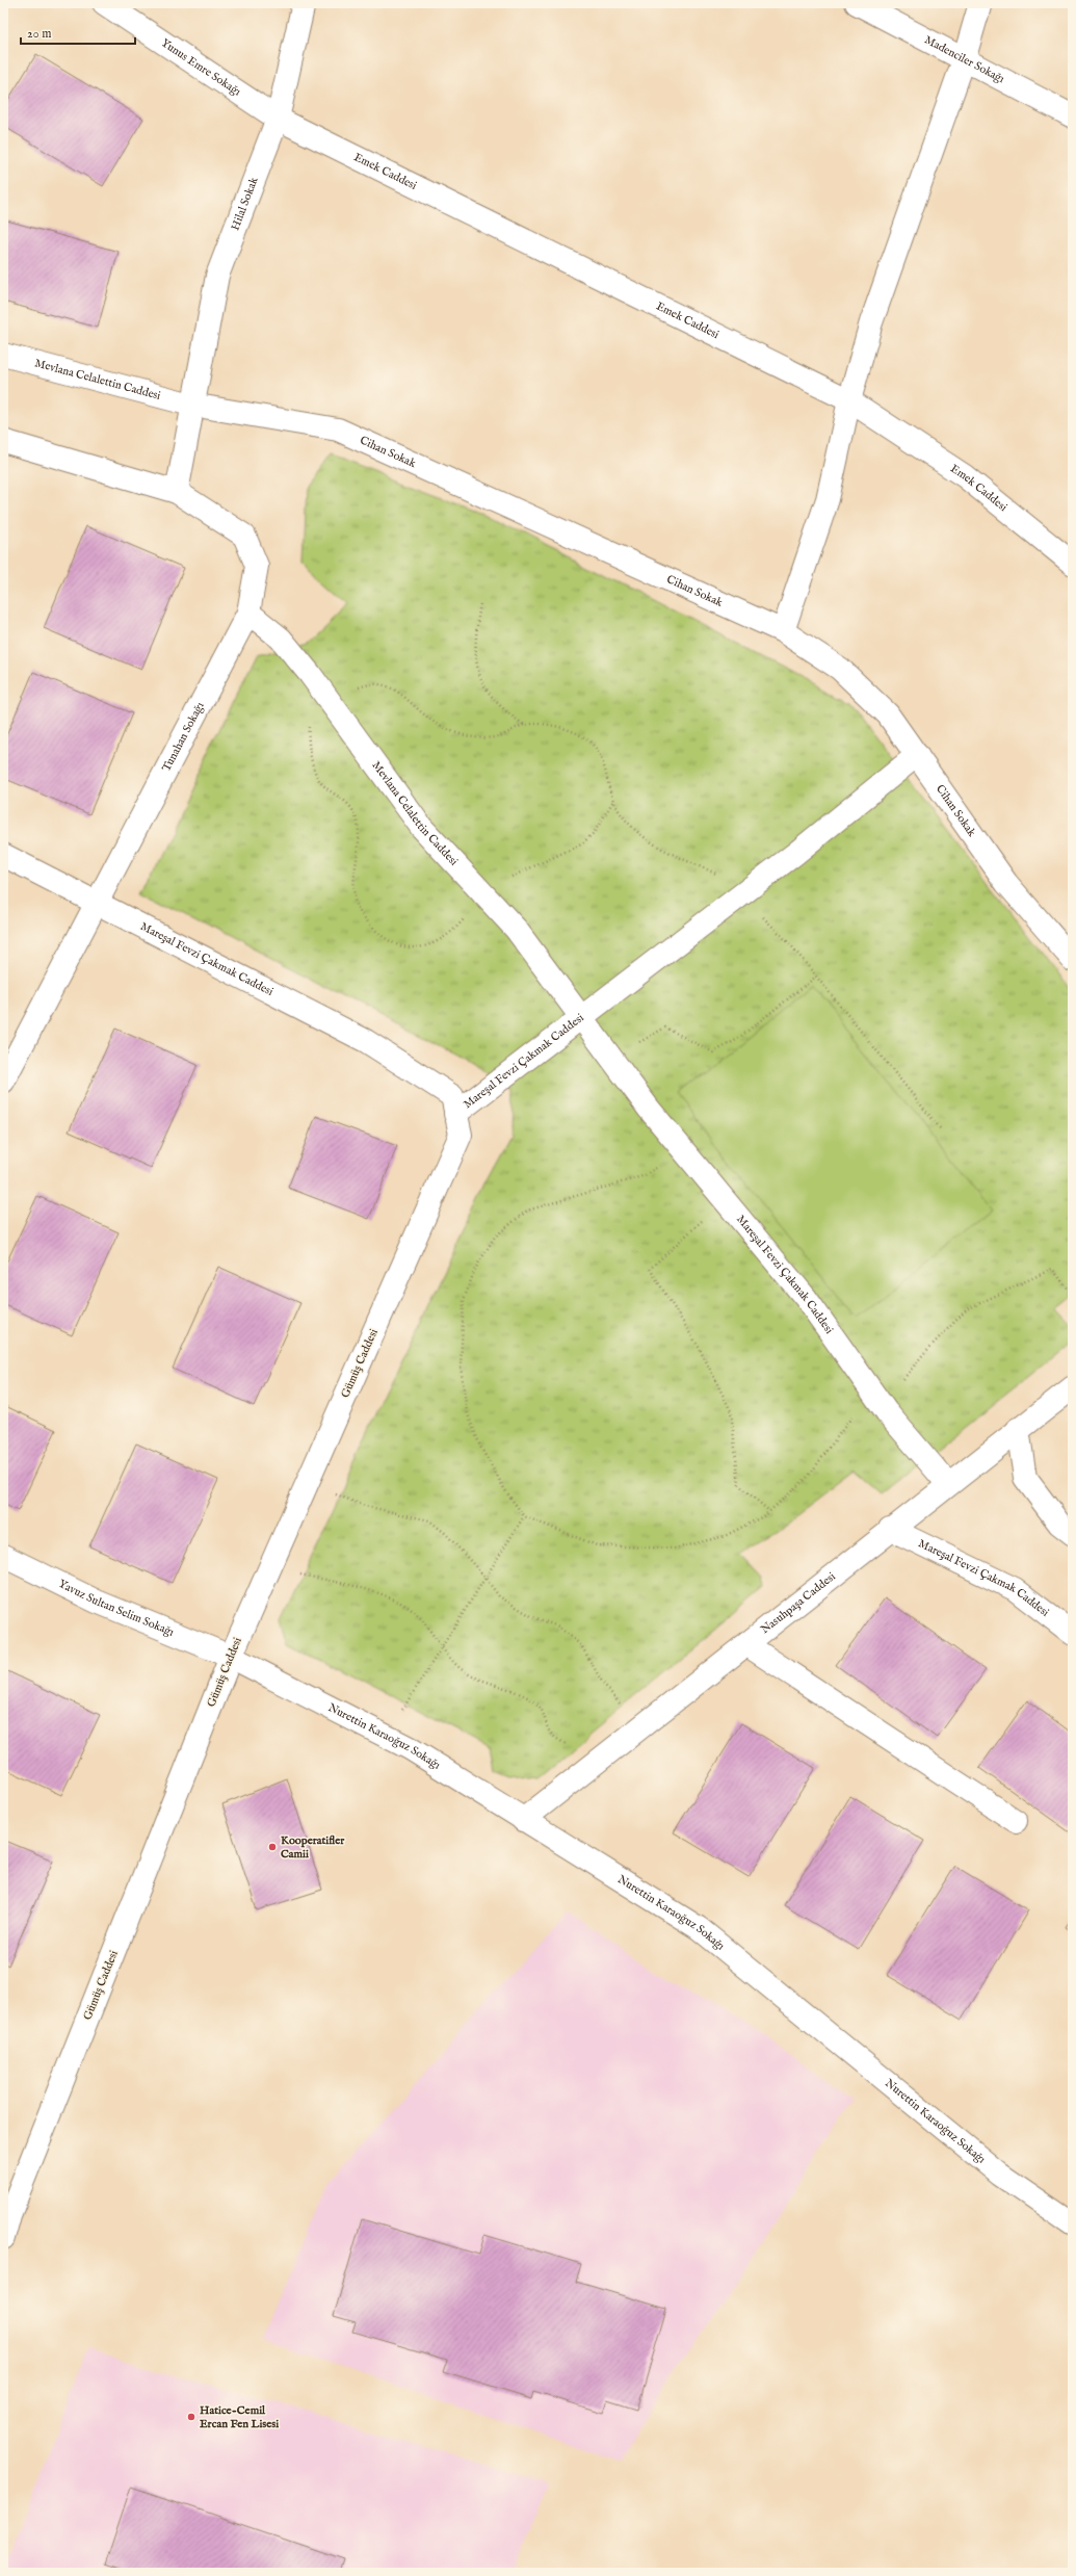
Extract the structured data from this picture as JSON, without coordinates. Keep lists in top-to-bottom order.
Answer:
{
  "streets": {
    "street": [
      "Madenciler Sokağı",
      "Yunus Emre Sokağı",
      "Emek Caddesi",
      "Hilal Sokak",
      "Mevlana Celalettin Caddesi",
      "Cihan Sokak",
      "Tunahan Sokağı",
      "Mareşal Fevzi Çakmak Caddesi",
      "Gümüş Caddesi",
      "Nasuhpaşa Caddesi",
      "Yavuz Sultan Selim Sokağı",
      "Nurettin Karaoğuz Sokağı"
    ]
  },
  "crossings": [
    ["Yunus Emre Sokağı", "Emek Caddesi"],
    ["Yunus Emre Sokağı", "Hilal Sokak"],
    ["Emek Caddesi", "Hilal Sokak"],
    ["Hilal Sokak", "Mevlana Celalettin Caddesi"],
    ["Hilal Sokak", "Cihan Sokak"],
    ["Mevlana Celalettin Caddesi", "Cihan Sokak"],
    ["Mevlana Celalettin Caddesi", "Tunahan Sokağı"],
    ["Mevlana Celalettin Caddesi", "Mareşal Fevzi Çakmak Caddesi"],
    ["Tunahan Sokağı", "Mareşal Fevzi Çakmak Caddesi"],
    ["Mareşal Fevzi Çakmak Caddesi", "Gümüş Caddesi"],
    ["Mareşal Fevzi Çakmak Caddesi", "Nasuhpaşa Caddesi"],
    ["Gümüş Caddesi", "Yavuz Sultan Selim Sokağı"],
    ["Gümüş Caddesi", "Nurettin Karaoğuz Sokağı"],
    ["Nasuhpaşa Caddesi", "Nurettin Karaoğuz Sokağı"],
    ["Yavuz Sultan Selim Sokağı", "Nurettin Karaoğuz Sokağı"]
  ],
  "places": ["Kooperatifler Camii", "Hatice-Cemil Ercan Fen Lisesi"],
  "scale_bar": "20 m"
}
